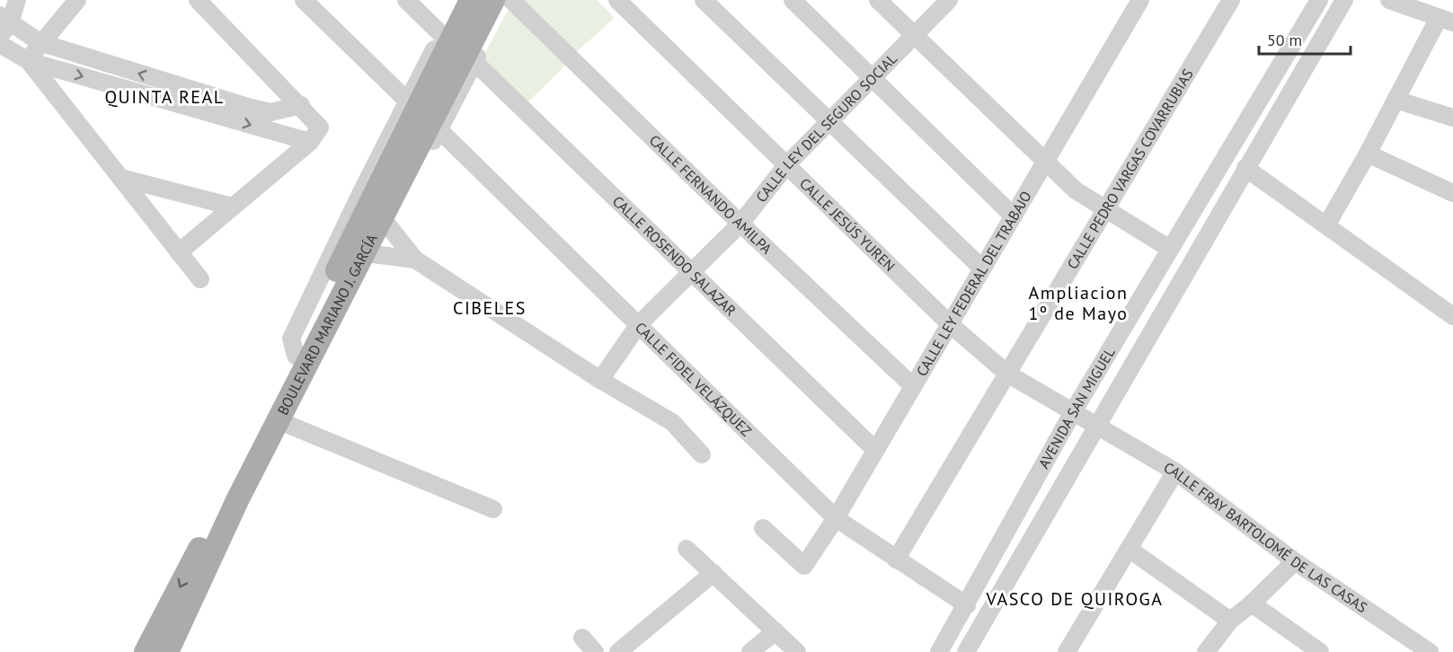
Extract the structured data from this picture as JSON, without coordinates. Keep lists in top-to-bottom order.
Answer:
{
  "streets": {
    "main road": ["BOULEVARD MARIANO J. GARCÍA"],
    "street": [
      "CALLE LEY DEL SEGURO SOCIAL",
      "CALLE PEDRO VARGAS COVARRUBIAS",
      "CALLE FERNANDO AMILPA",
      "CALLE JESÚS YUREN",
      "CALLE ROSENDO SALAZAR",
      "CALLE LEY FEDERAL DEL TRABAJO",
      "CALLE FIDEL VELÁZQUEZ",
      "AVENIDA SAN MIGUEL",
      "CALLE FRAY BARTOLOMÉ DE LAS CASAS"
    ]
  },
  "crossings": [
    ["CALLE LEY DEL SEGURO SOCIAL", "CALLE FERNANDO AMILPA"],
    ["CALLE LEY DEL SEGURO SOCIAL", "CALLE JESÚS YUREN"],
    ["CALLE LEY DEL SEGURO SOCIAL", "CALLE ROSENDO SALAZAR"],
    ["CALLE LEY DEL SEGURO SOCIAL", "CALLE FIDEL VELÁZQUEZ"],
    ["CALLE PEDRO VARGAS COVARRUBIAS", "CALLE JESÚS YUREN"],
    ["CALLE PEDRO VARGAS COVARRUBIAS", "CALLE FIDEL VELÁZQUEZ"],
    ["CALLE FERNANDO AMILPA", "CALLE LEY FEDERAL DEL TRABAJO"],
    ["CALLE JESÚS YUREN", "CALLE LEY FEDERAL DEL TRABAJO"],
    ["CALLE JESÚS YUREN", "AVENIDA SAN MIGUEL"],
    ["CALLE JESÚS YUREN", "CALLE FRAY BARTOLOMÉ DE LAS CASAS"],
    ["CALLE ROSENDO SALAZAR", "CALLE LEY FEDERAL DEL TRABAJO"],
    ["CALLE ROSENDO SALAZAR", "BOULEVARD MARIANO J. GARCÍA"],
    ["CALLE LEY FEDERAL DEL TRABAJO", "CALLE FIDEL VELÁZQUEZ"],
    ["CALLE FIDEL VELÁZQUEZ", "AVENIDA SAN MIGUEL"],
    ["AVENIDA SAN MIGUEL", "CALLE FRAY BARTOLOMÉ DE LAS CASAS"]
  ],
  "districts": [
    "QUINTA REAL",
    "Ampliacion 1º de Mayo",
    "CIBELES",
    "VASCO DE QUIROGA"
  ],
  "scale_bar": "50 m"
}
